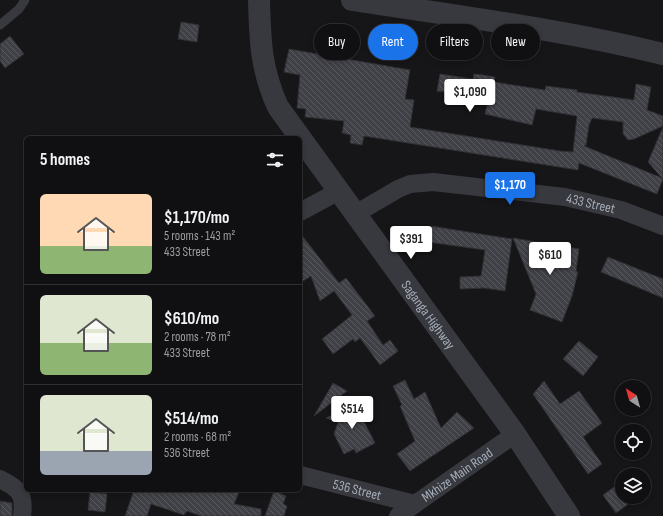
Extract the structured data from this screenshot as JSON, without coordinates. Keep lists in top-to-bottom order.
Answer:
{
  "streets": {
    "street": [
      "433 Street",
      "Saganga Highway",
      "Mkhize Main Road",
      "536 Street"
    ]
  },
  "crossings": [
    ["433 Street", "Saganga Highway"],
    ["Saganga Highway", "Mkhize Main Road"],
    ["Mkhize Main Road", "536 Street"]
  ],
  "north": "top left",
  "page": {
    "chip": [
      "Buy",
      "Rent",
      "Filters",
      "New"
    ],
    "price": [
      "$1,090",
      "$1,170",
      "$391",
      "$610",
      "$514"
    ],
    "heading": "5 homes",
    "list": [
      {
        "name": "$1,170/mo",
        "note": "5 rooms · 143 m² · 433 Street"
      },
      {
        "name": "$610/mo",
        "note": "2 rooms · 78 m² · 433 Street"
      },
      {
        "name": "$514/mo",
        "note": "2 rooms · 68 m² · 536 Street"
      }
    ]
  }
}
